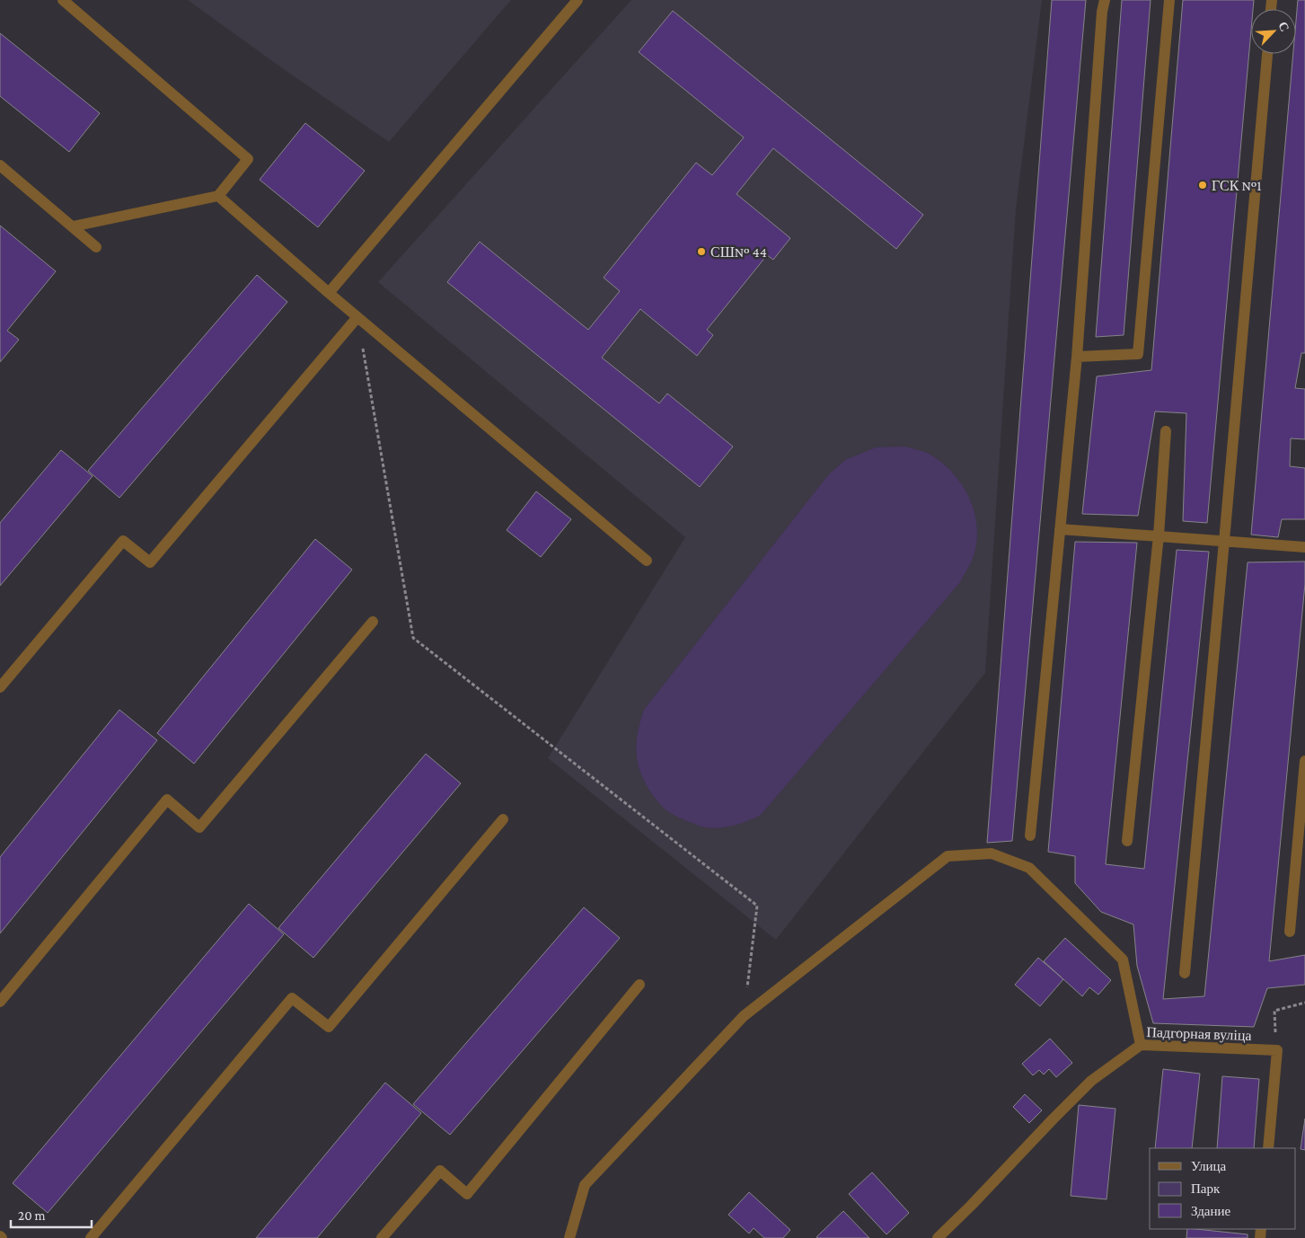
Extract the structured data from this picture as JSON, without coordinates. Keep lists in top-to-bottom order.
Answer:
{
  "streets": {
    "street": ["Падгорная вуліца"]
  },
  "places": ["ГСК №1", "СШ№ 44"],
  "legend": ["Улица", "Парк", "Здание"],
  "scale_bar": "20 m",
  "north": "top right"
}
